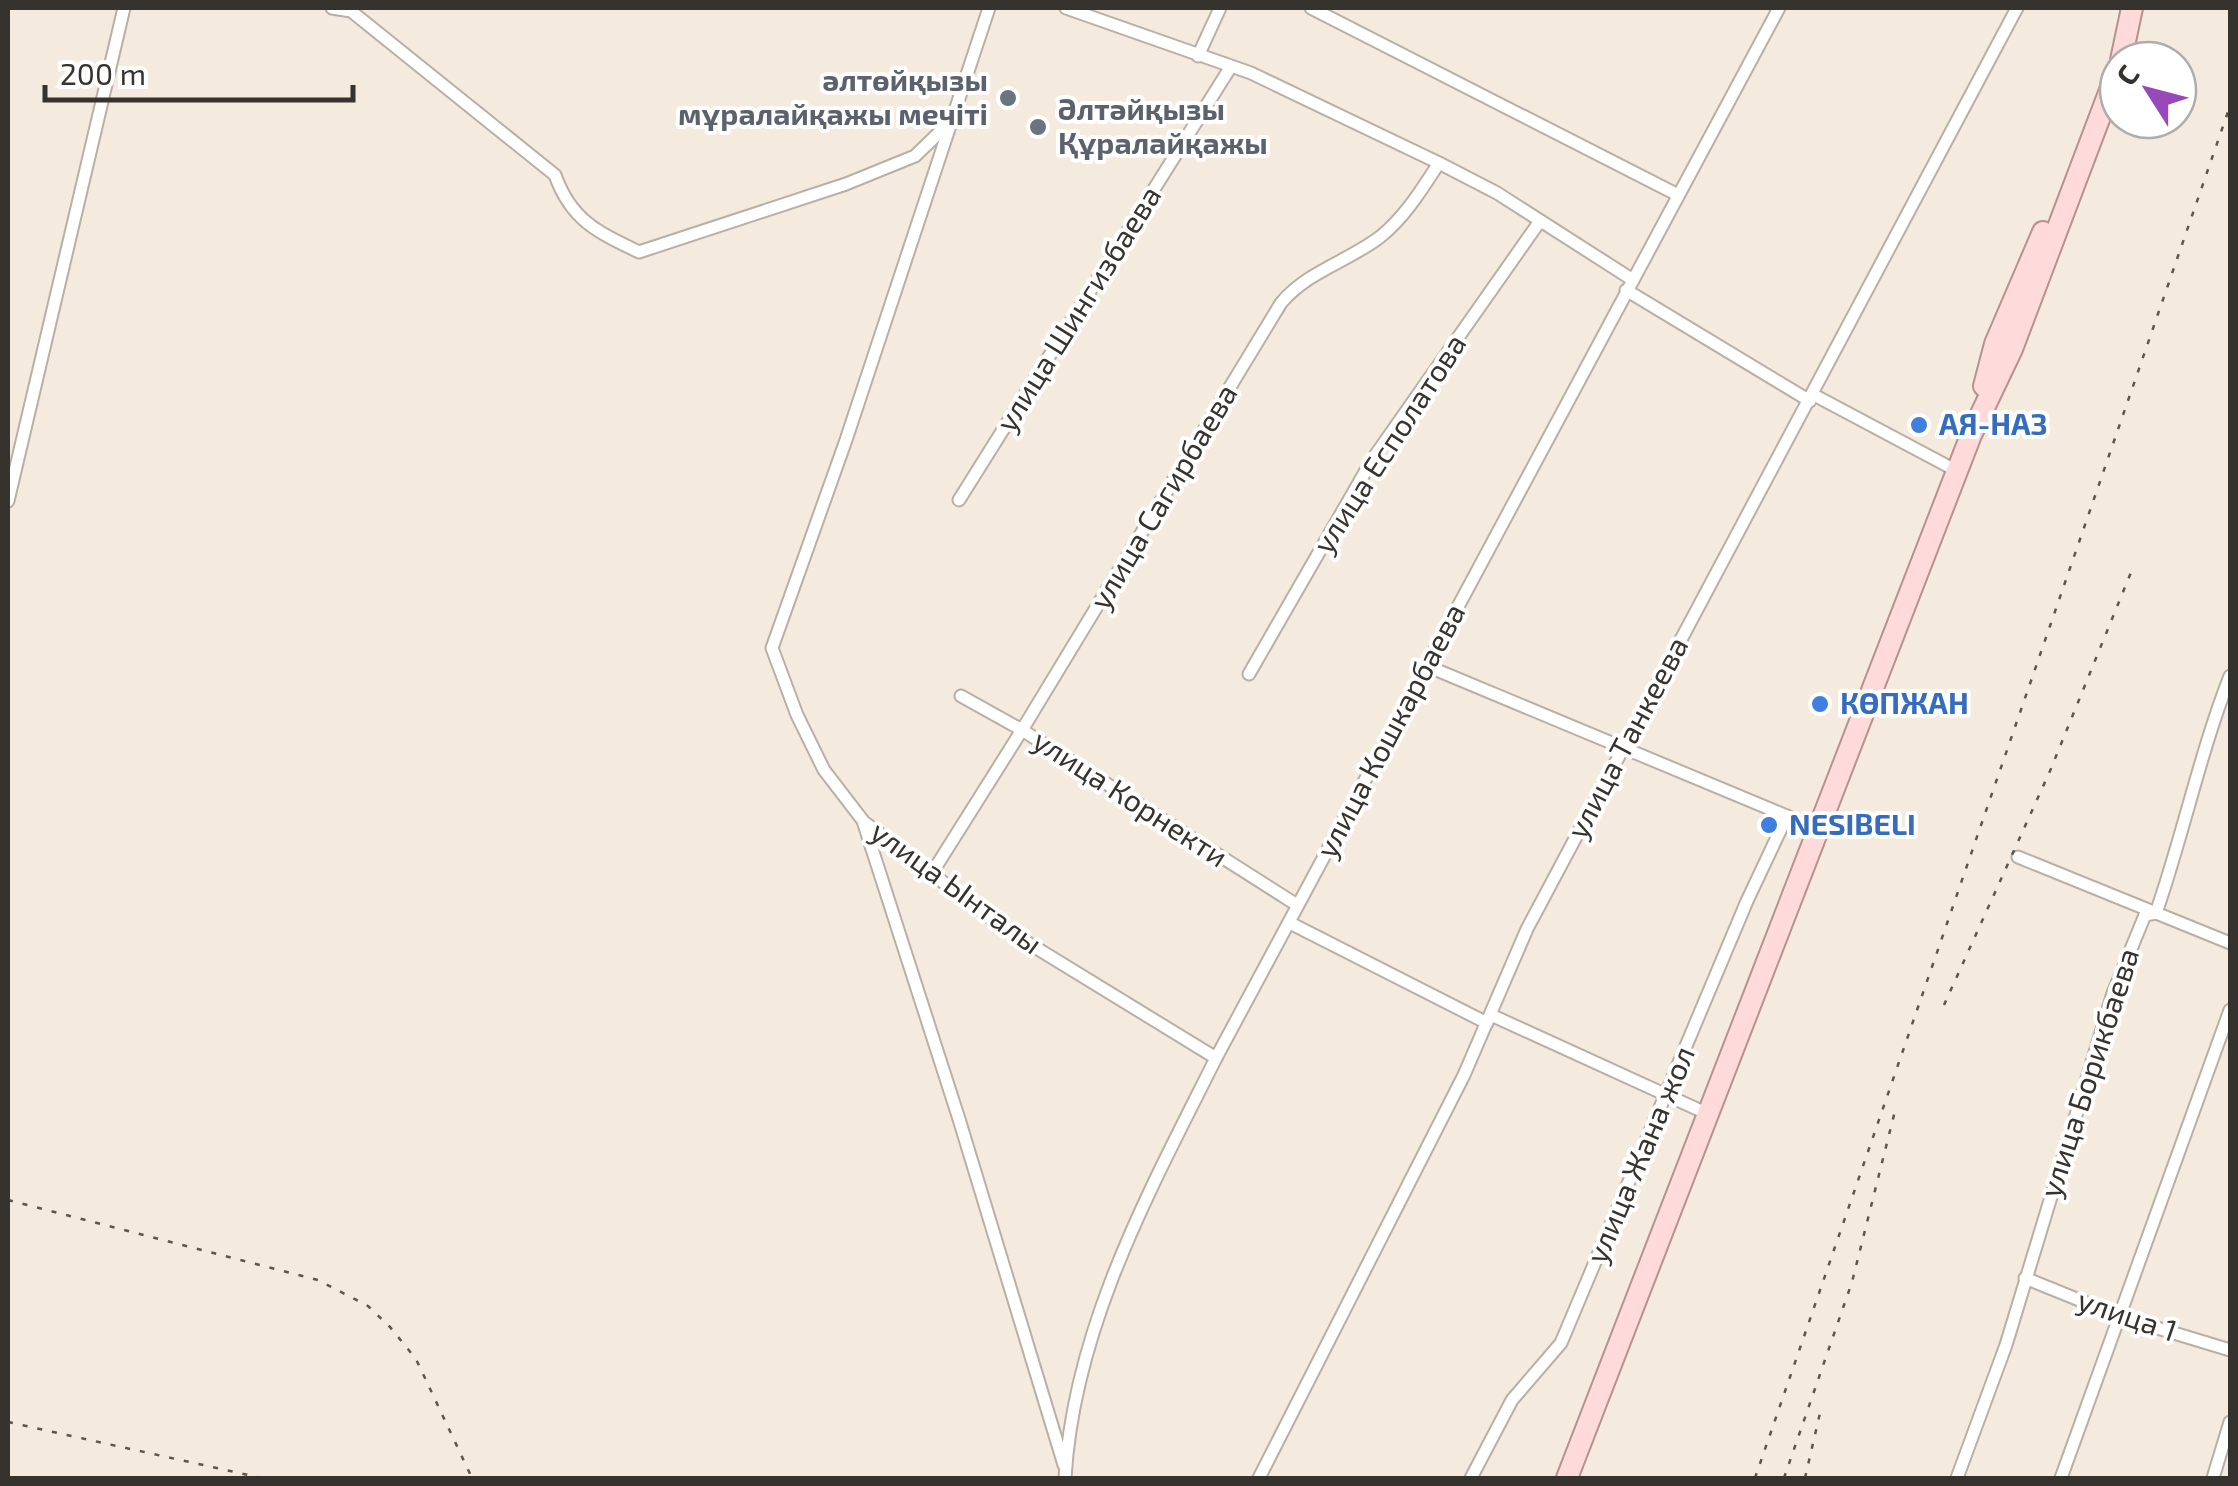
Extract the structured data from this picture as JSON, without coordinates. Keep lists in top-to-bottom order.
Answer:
{
  "streets": {
    "street": [
      "улица Шингизбаева",
      "улица Есполатова",
      "улица Сагирбаева",
      "улица Кошкарбаева",
      "улица Танкеева",
      "улица Корнекти",
      "улица Ынталы",
      "улица Борикбаева",
      "улица Жана жол",
      "улица 1"
    ]
  },
  "crossings": [
    ["улица Сагирбаева", "улица Корнекти"],
    ["улица Сагирбаева", "улица Ынталы"],
    ["улица Кошкарбаева", "улица Корнекти"],
    ["улица Кошкарбаева", "улица Ынталы"],
    ["улица Борикбаева", "улица 1"]
  ],
  "places": [
    "әлтөйқызы мұралайқажы мечіті",
    "Әлтәйқызы Құралайқажы",
    "АЯ-НАЗ",
    "КӨПЖАН",
    "NESIBELI"
  ],
  "scale_bar": "200 m",
  "north": "top left"
}
